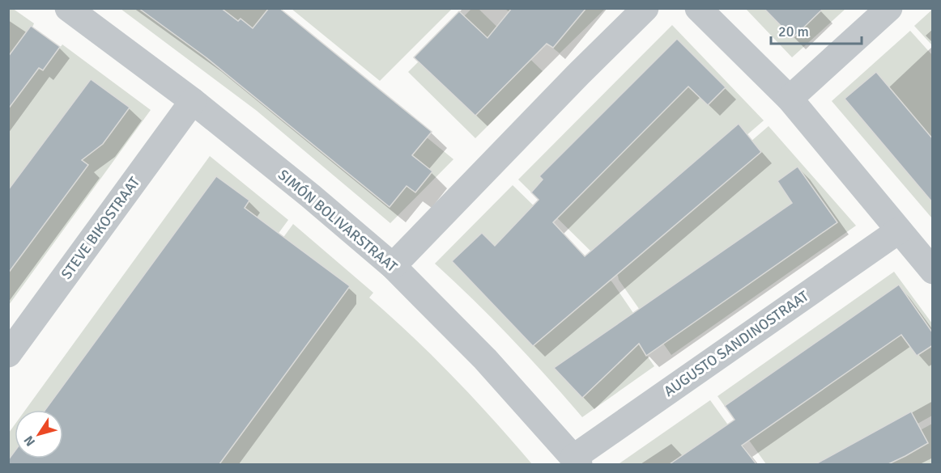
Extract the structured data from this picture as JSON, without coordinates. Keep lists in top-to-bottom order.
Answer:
{
  "streets": {
    "street": ["SIMÓN BOLIVARSTRAAT", "STEVE BIKOSTRAAT", "AUGUSTO SANDINOSTRAAT"]
  },
  "crossings": [
    ["SIMÓN BOLIVARSTRAAT", "STEVE BIKOSTRAAT"],
    ["SIMÓN BOLIVARSTRAAT", "AUGUSTO SANDINOSTRAAT"]
  ],
  "scale_bar": "20 m",
  "north": "bottom left"
}
